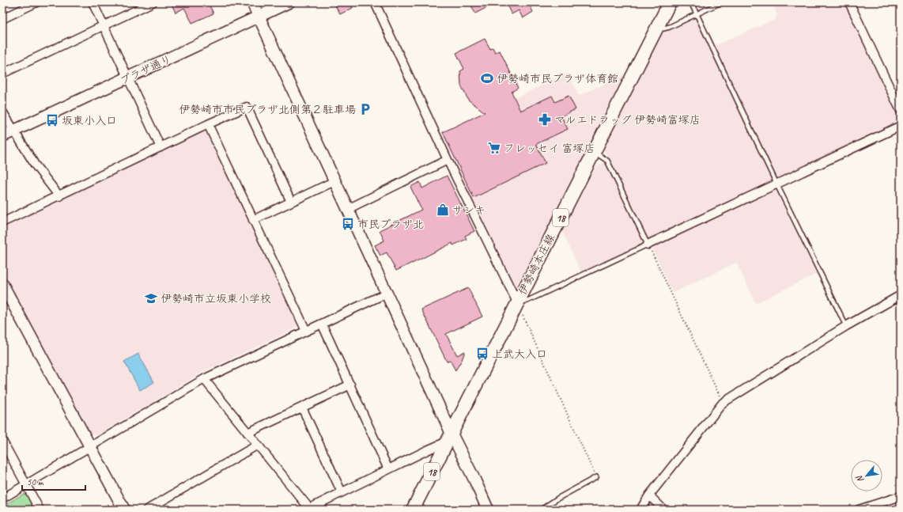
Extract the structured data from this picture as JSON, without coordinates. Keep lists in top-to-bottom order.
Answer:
{
  "streets": {
    "main road": ["18", "伊勢崎本庄線"],
    "street": ["プラザ通り"]
  },
  "places": {
    "sports": ["伊勢崎市民プラザ体育館"],
    "parking": ["伊勢崎市市民プラザ北側第２駐車場"],
    "pharmacy": ["マルエドラッグ 伊勢崎富塚店"],
    "bus stop": ["坂東小入口", "市民プラザ北", "上武大入口"],
    "supermarket": ["フレッセイ 富塚店"],
    "shop": ["サンキ"],
    "school or university": ["伊勢崎市立坂東小学校"]
  },
  "scale_bar": "50 m",
  "north": "bottom left"
}
